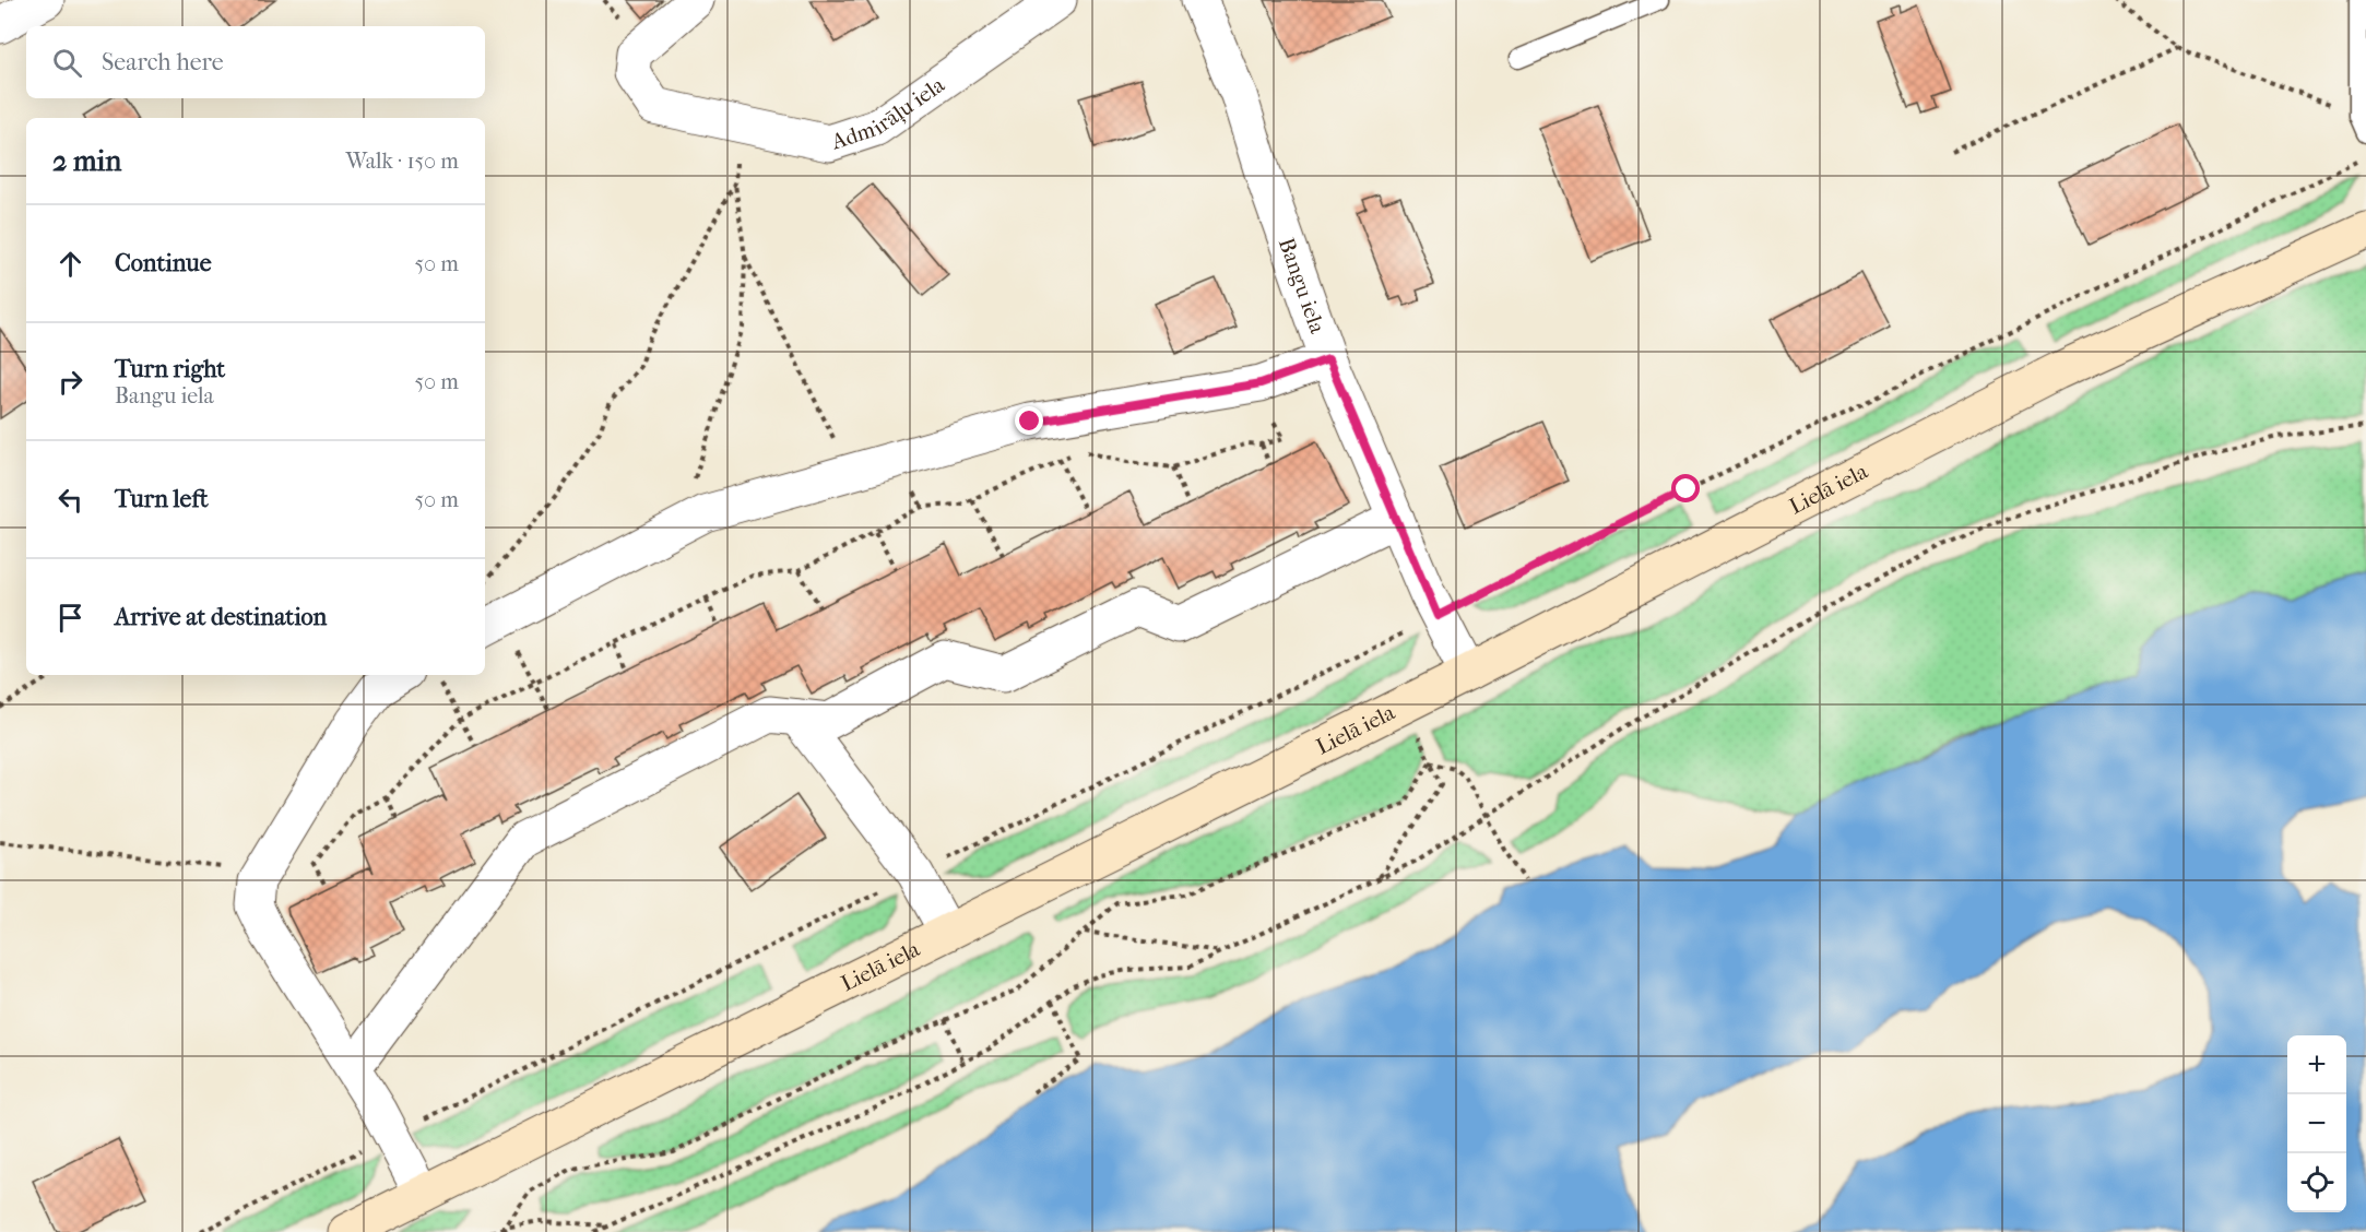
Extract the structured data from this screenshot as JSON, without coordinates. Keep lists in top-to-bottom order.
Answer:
{
  "streets": {
    "street": ["Admirāļu iela", "Bangu iela", "Lielā iela"]
  },
  "crossings": [
    ["Bangu iela", "Lielā iela"]
  ],
  "page": {
    "search": "Search here",
    "heading": ["2 min", "Walk · 150 m"],
    "list": [
      ["Continue", "50 m"],
      ["Turn right", "Bangu iela", "50 m"],
      ["Turn left", "50 m"],
      "Arrive at destination"
    ],
    "map_buttons": ["+", "−"]
  }
}
